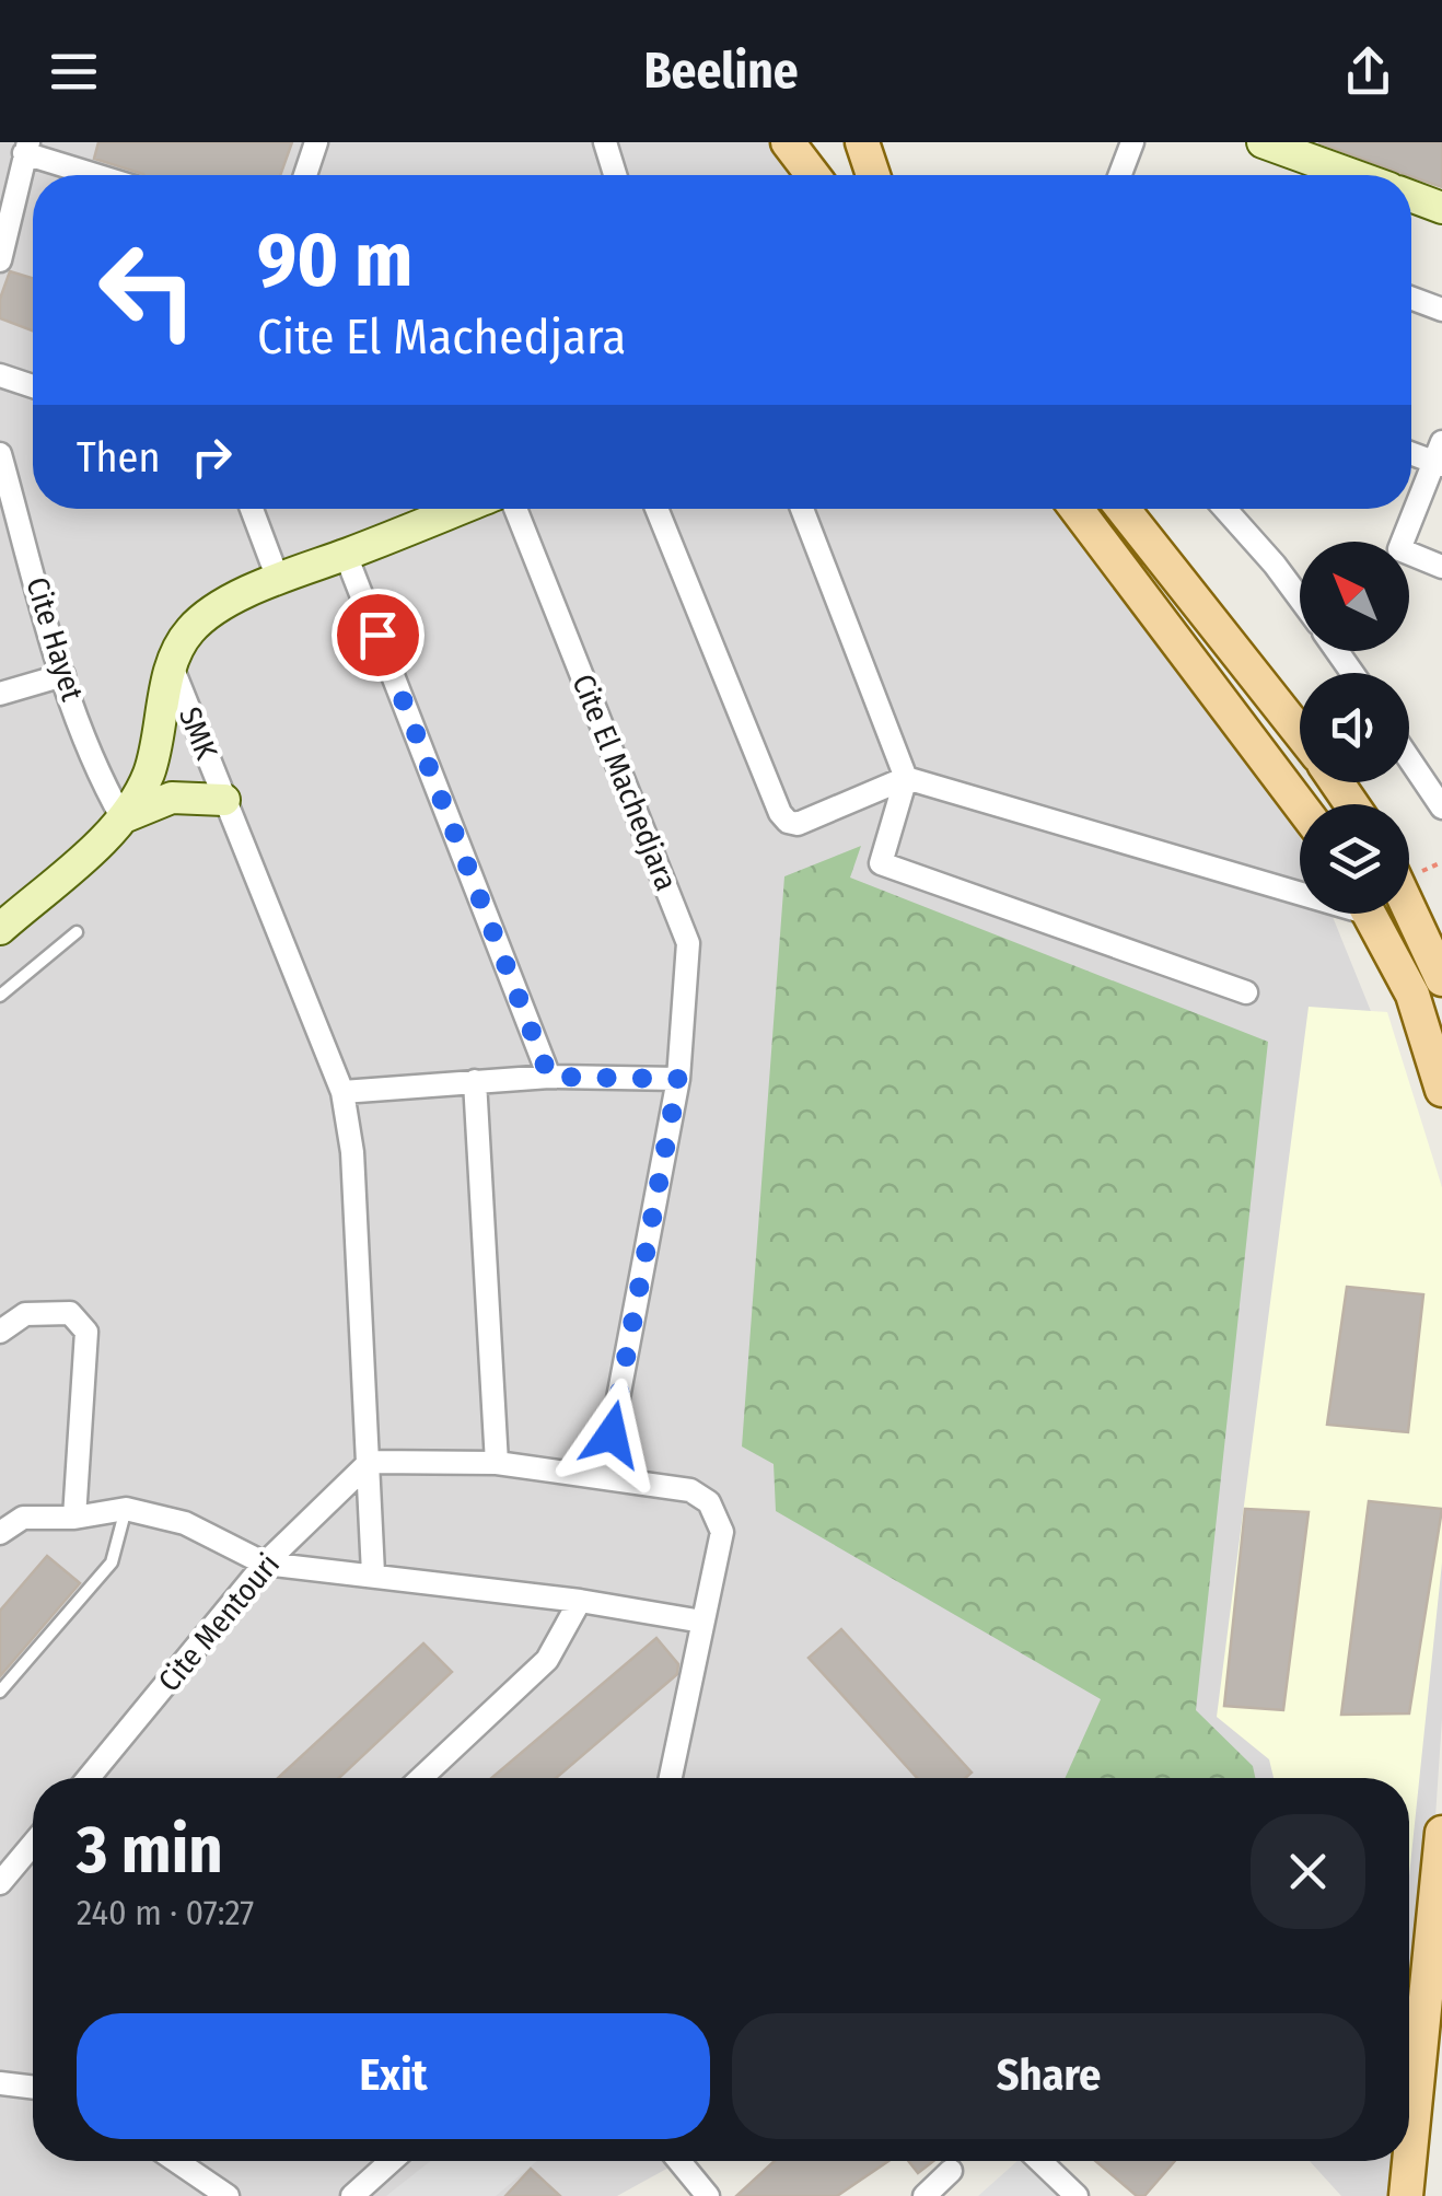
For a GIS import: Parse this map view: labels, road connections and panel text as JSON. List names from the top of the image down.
{
  "streets": {
    "street": [
      "Cite Hayet",
      "SMK",
      "Cite El Machedjara",
      "Cite Mentouri"
    ]
  },
  "north": "top left",
  "page": {
    "header": "Beeline",
    "turn": ["90 m", "Cite El Machedjara"],
    "then": "Then",
    "heading": ["3 min", "240 m · 07:27"],
    "buttons": ["Exit", "Share"]
  }
}
